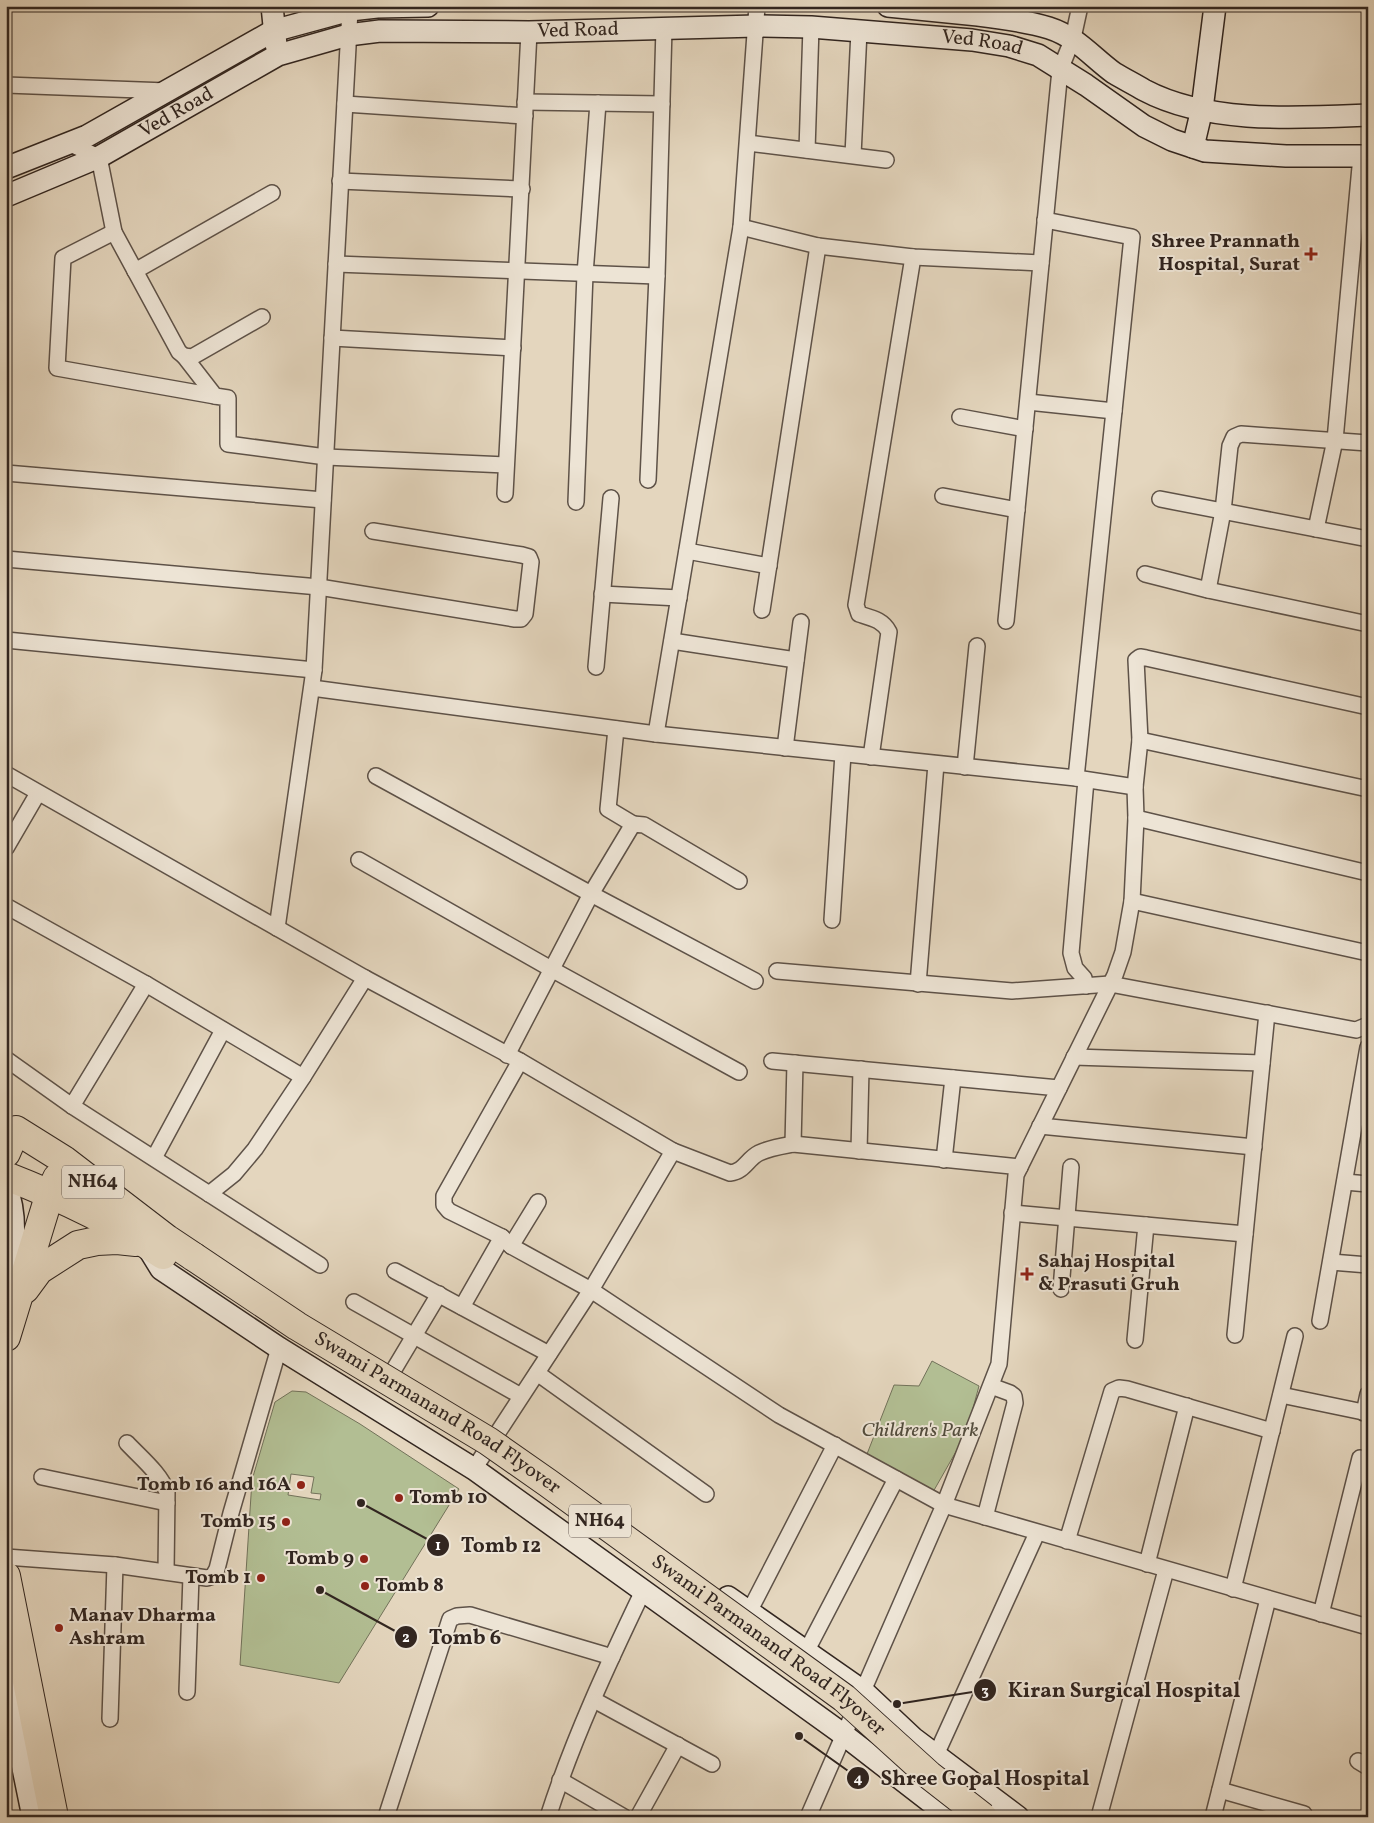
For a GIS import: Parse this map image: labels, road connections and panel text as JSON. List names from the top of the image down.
{
  "streets": {
    "highway": ["NH64", "Swami Parmanand Road Flyover"],
    "main road": ["Ved Road"]
  },
  "crossings": [
    ["NH64", "Swami Parmanand Road Flyover"]
  ],
  "parks": ["Children's Park"],
  "places": {
    "health": ["Shree Prannath Hospital, Surat", "Sahaj Hospital & Prasuti Gruh"],
    "other": [
      "Tomb 16 and 16A",
      "Tomb 10",
      "Tomb 12",
      "Tomb 15",
      "Tomb 9",
      "Tomb 1",
      "Tomb 8",
      "Tomb 6",
      "Manav Dharma Ashram",
      "Kiran Surgical Hospital",
      "Shree Gopal Hospital"
    ]
  }
}
